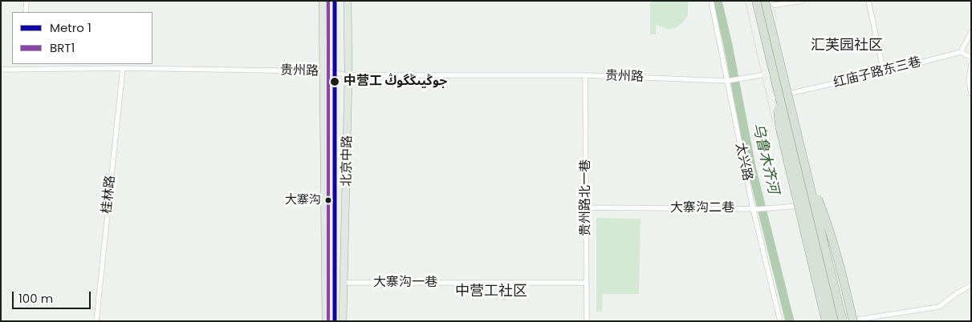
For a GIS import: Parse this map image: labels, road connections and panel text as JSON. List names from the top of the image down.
{
  "streets": {
    "main road": ["北京中路"],
    "street": [
      "贵州路",
      "红庙子路东三巷",
      "太兴路",
      "桂林路",
      "贵州路北一巷",
      "大寨沟二巷",
      "大寨沟一巷"
    ]
  },
  "crossings": [
    ["贵州路", "北京中路"],
    ["贵州路", "太兴路"],
    ["贵州路", "桂林路"],
    ["贵州路", "贵州路北一巷"],
    ["北京中路", "大寨沟一巷"],
    ["太兴路", "大寨沟二巷"],
    ["贵州路北一巷", "大寨沟二巷"],
    ["贵州路北一巷", "大寨沟一巷"]
  ],
  "districts": ["汇芙园社区", "中营工社区"],
  "water": ["乌鲁木齐河"],
  "places": ["中营工 جوڭيىڭگوڭ", "大寨沟"],
  "lines": ["metro line 1", "transit line BRT1"],
  "legend": ["Metro 1", "BRT1"],
  "scale_bar": "100 m"
}
